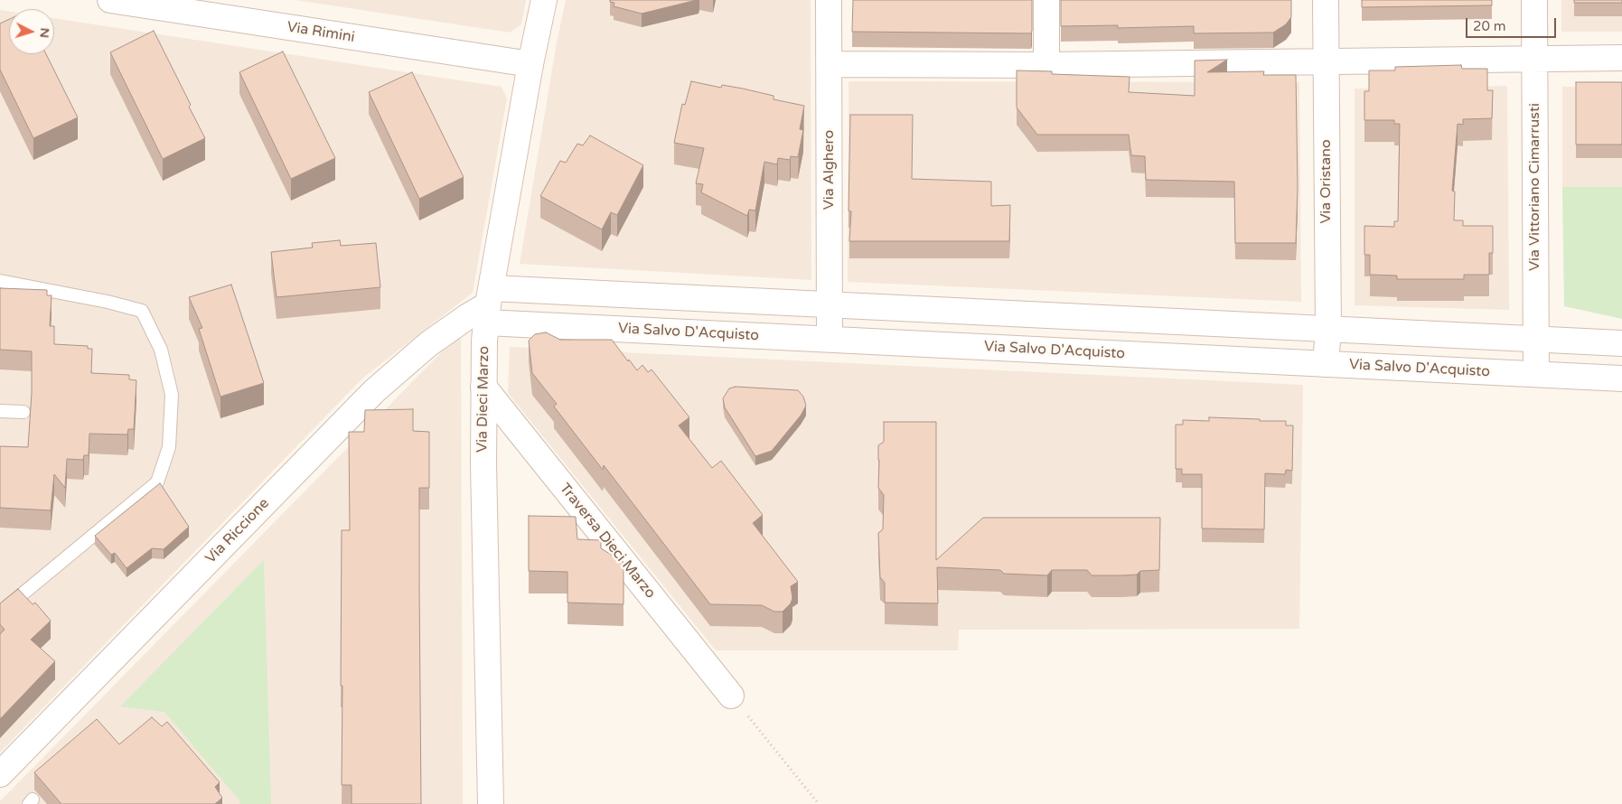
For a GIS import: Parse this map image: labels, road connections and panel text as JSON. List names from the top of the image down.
{
  "streets": {
    "street": [
      "Via Rimini",
      "Via Alghero",
      "Via Oristano",
      "Via Vittoriano Cimarrusti",
      "Via Salvo D'Acquisto",
      "Via Dieci Marzo",
      "Via Riccione",
      "Traversa Dieci Marzo"
    ]
  },
  "crossings": [
    ["Via Rimini", "Via Dieci Marzo"],
    ["Via Alghero", "Via Salvo D'Acquisto"],
    ["Via Oristano", "Via Salvo D'Acquisto"],
    ["Via Vittoriano Cimarrusti", "Via Salvo D'Acquisto"],
    ["Via Salvo D'Acquisto", "Via Dieci Marzo"],
    ["Via Salvo D'Acquisto", "Via Riccione"],
    ["Via Dieci Marzo", "Via Riccione"],
    ["Via Dieci Marzo", "Traversa Dieci Marzo"]
  ],
  "scale_bar": "20 m",
  "north": "right"
}
